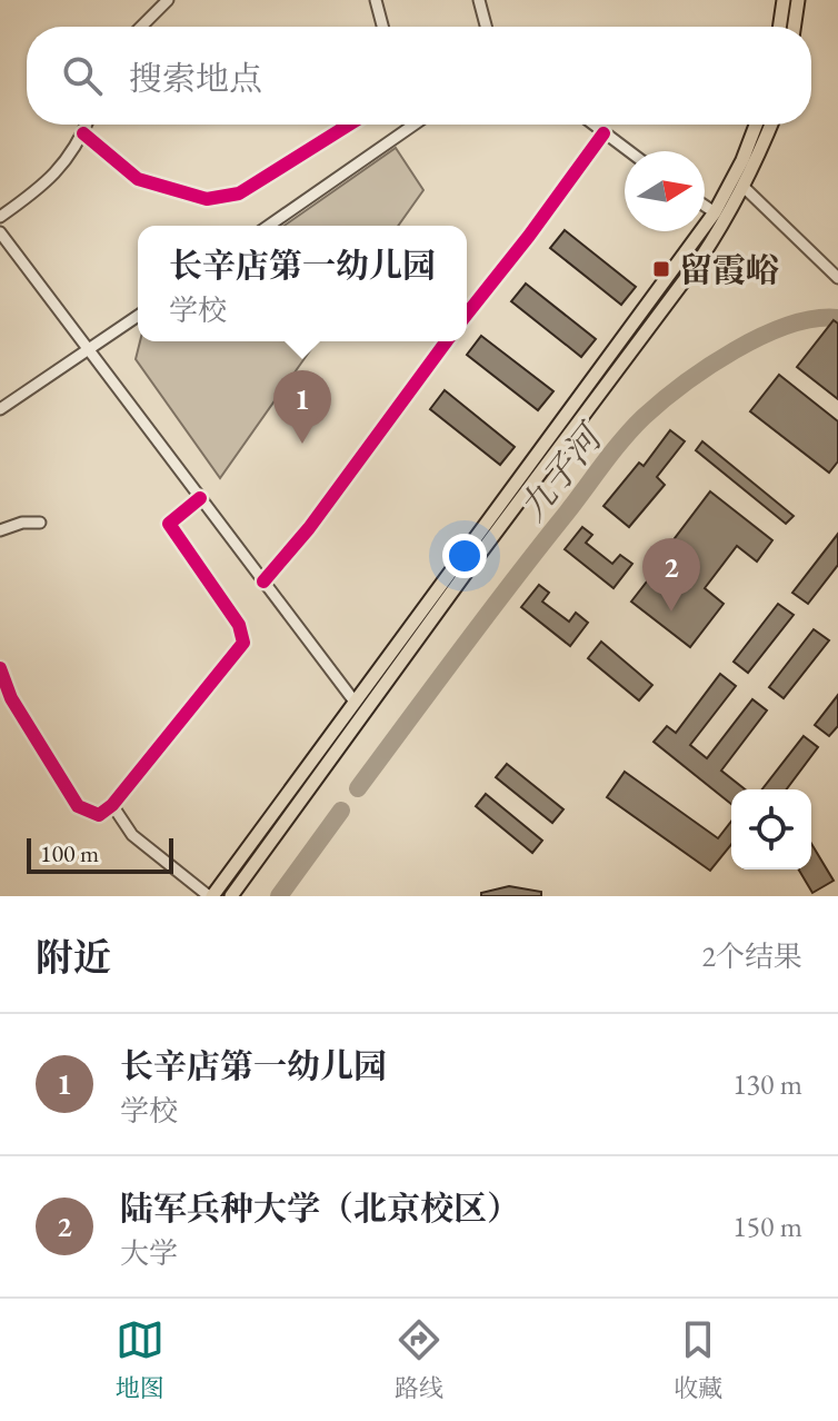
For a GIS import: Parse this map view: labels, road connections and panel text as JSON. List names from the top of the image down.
{
  "water": ["九子河"],
  "places": {
    "transit": ["留霞峪"]
  },
  "scale_bar": "100 m",
  "north": "right",
  "page": {
    "search": "搜索地点",
    "popup": ["长辛店第一幼儿园", "学校"],
    "pins": ["1", "2"],
    "scale": "100 m",
    "heading": ["附近", "2个结果"],
    "list": [
      {
        "mark": "1",
        "name": "长辛店第一幼儿园",
        "note": "学校",
        "value": "130 m"
      },
      {
        "mark": "2",
        "name": "陆军兵种大学（北京校区）",
        "note": "大学",
        "value": "150 m"
      }
    ],
    "nav": ["地图", "路线", "收藏"]
  }
}
